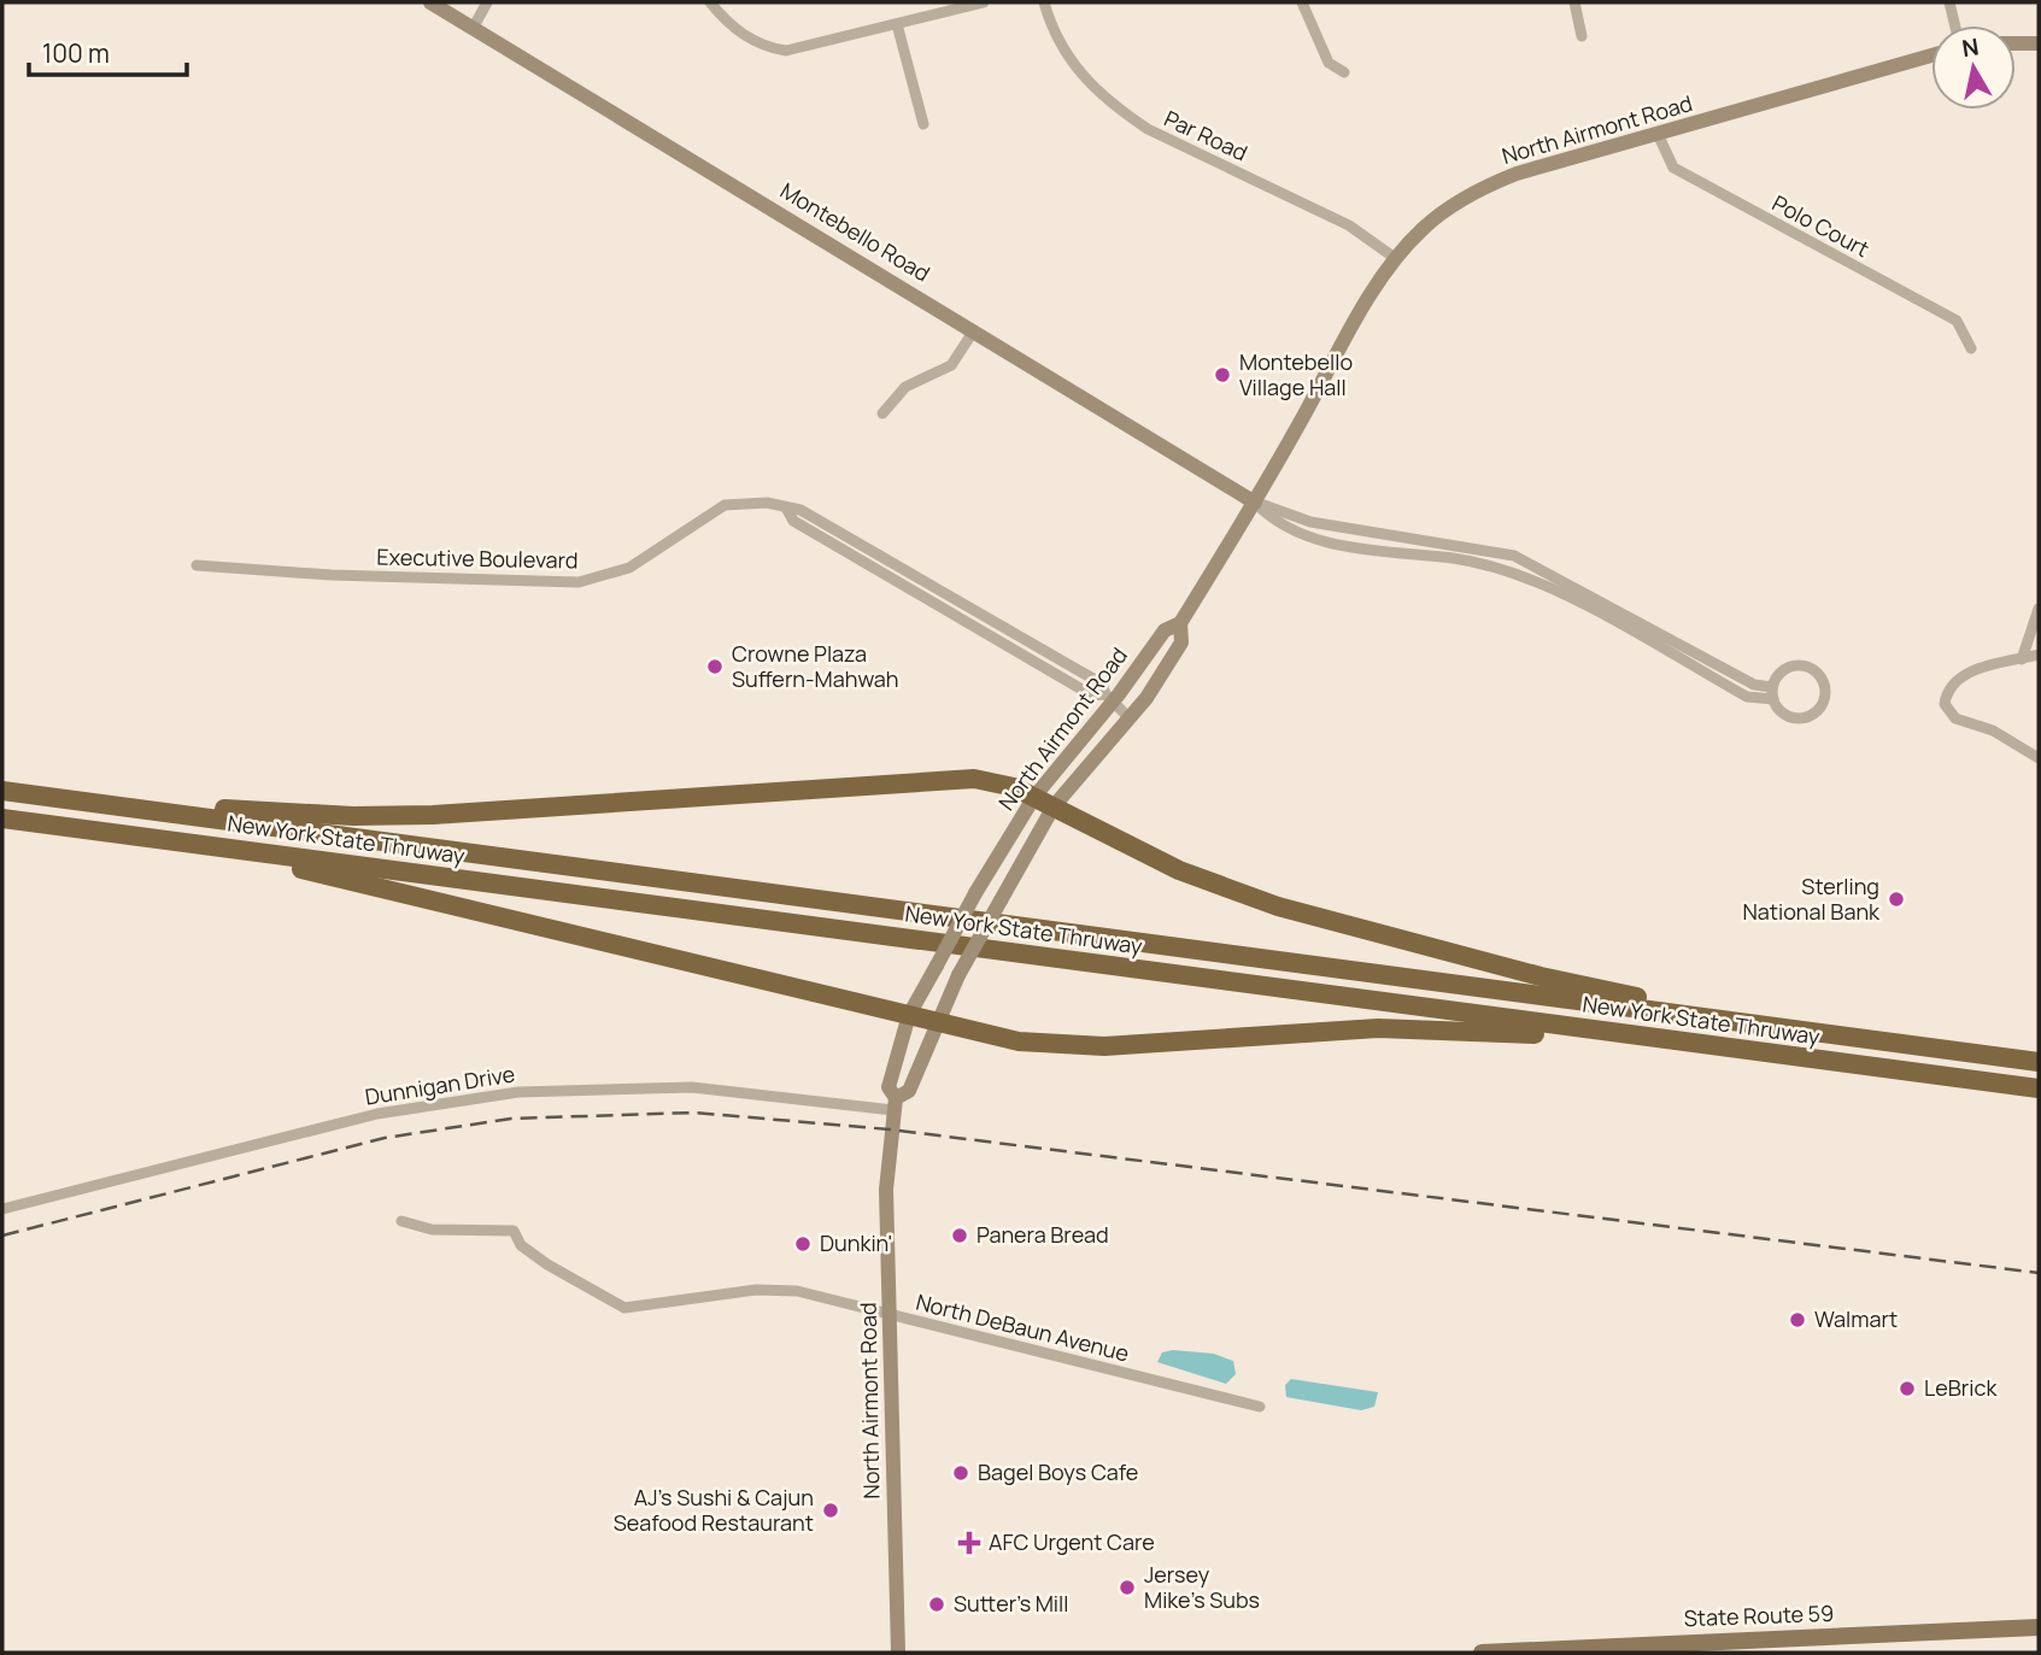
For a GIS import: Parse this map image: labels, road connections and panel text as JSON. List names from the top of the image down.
{
  "streets": {
    "highway": ["New York State Thruway"],
    "main road": ["State Route 59"],
    "street": [
      "North Airmont Road",
      "Par Road",
      "Polo Court",
      "Montebello Road",
      "Executive Boulevard",
      "Dunnigan Drive",
      "North DeBaun Avenue"
    ]
  },
  "crossings": [
    ["North Airmont Road", "Par Road"],
    ["North Airmont Road", "Polo Court"],
    ["North Airmont Road", "Montebello Road"],
    ["North Airmont Road", "Executive Boulevard"],
    ["North Airmont Road", "Dunnigan Drive"],
    ["North Airmont Road", "North DeBaun Avenue"]
  ],
  "places": {
    "other": [
      "Montebello Village Hall",
      "Crowne Plaza Suffern-Mahwah",
      "Sterling National Bank",
      "Panera Bread",
      "Dunkin'",
      "Walmart",
      "LeBrick",
      "Bagel Boys Cafe",
      "AJ's Sushi & Cajun Seafood Restaurant",
      "Jersey Mike's Subs",
      "Sutter's Mill"
    ],
    "health": ["AFC Urgent Care"]
  },
  "scale_bar": "100 m",
  "north": "top"
}
